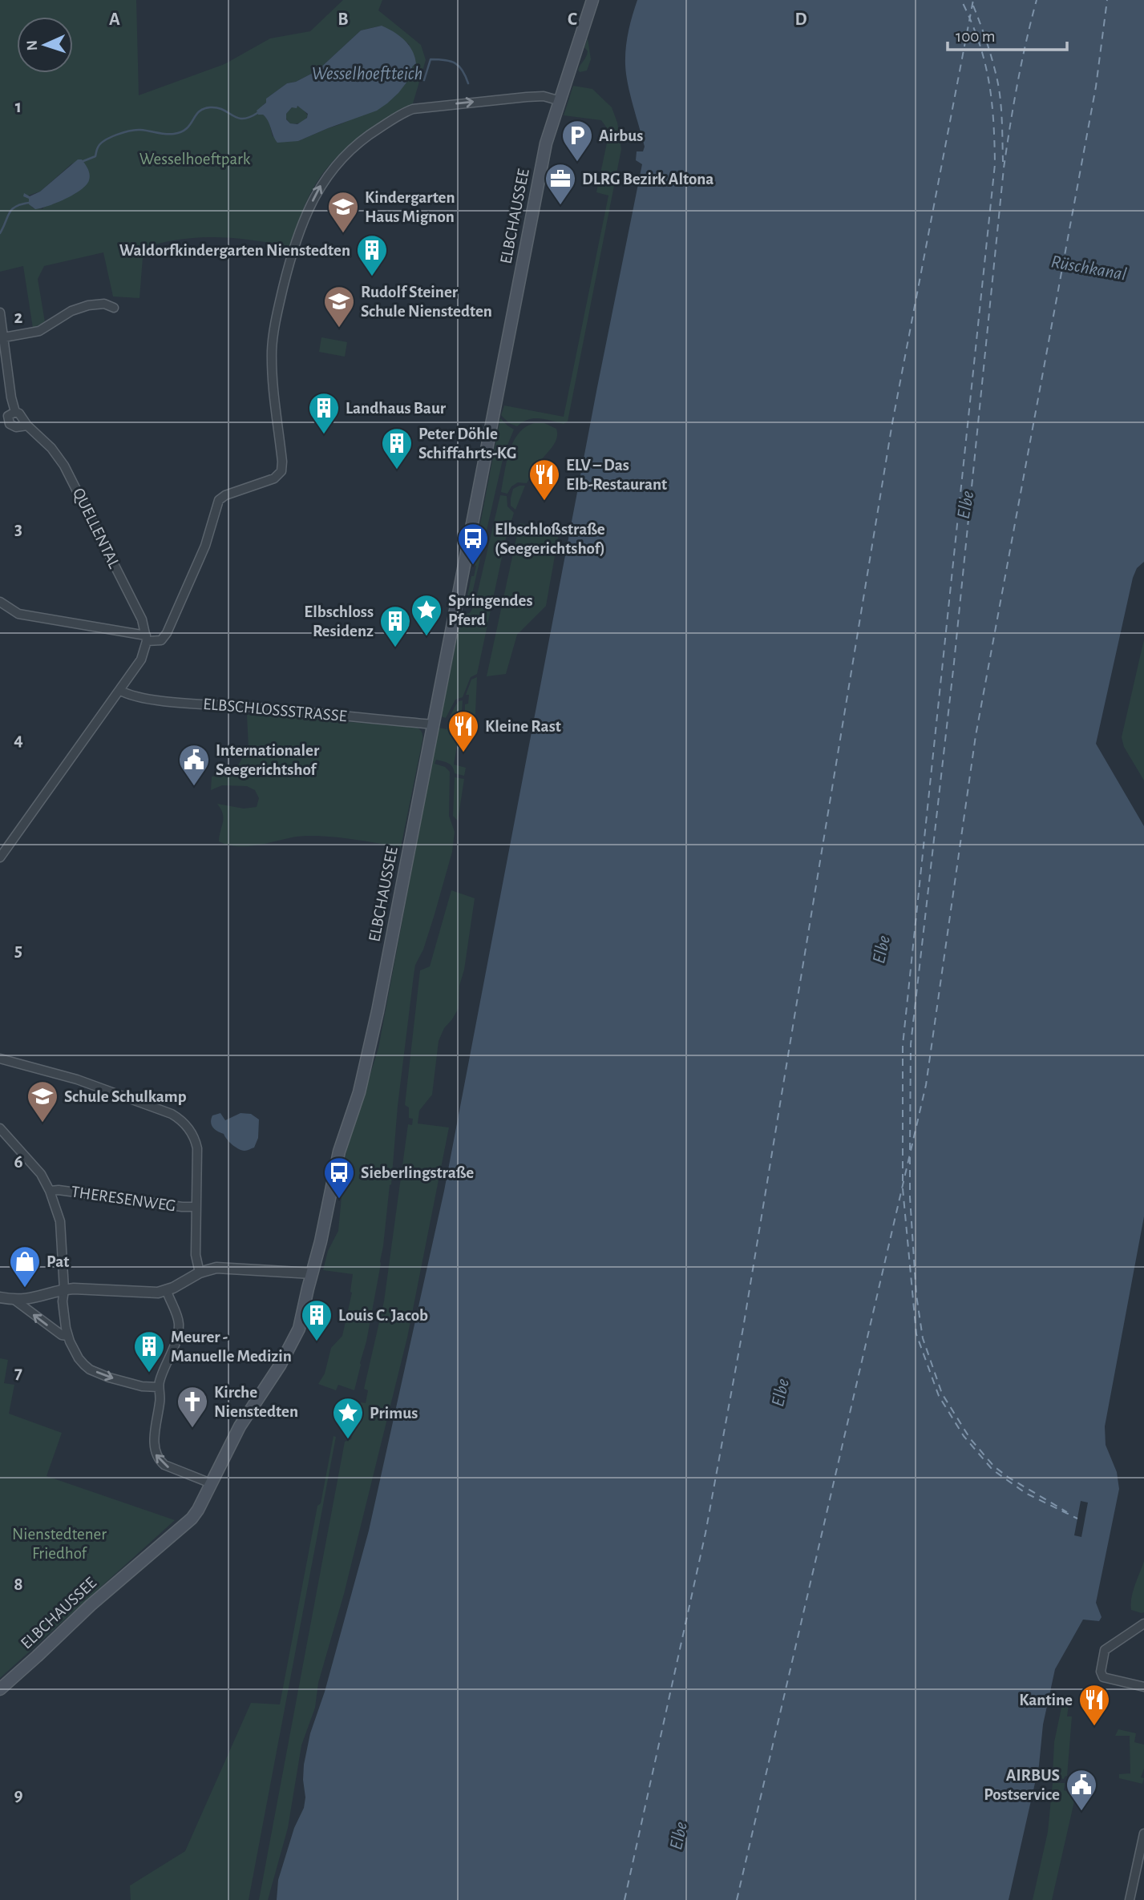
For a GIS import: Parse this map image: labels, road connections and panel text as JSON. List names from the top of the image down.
{
  "streets": {
    "main road": ["ELBCHAUSSEE"],
    "street": ["QUELLENTAL", "ELBSCHLOSSSTRASSE", "THERESENWEG"]
  },
  "crossings": [
    ["ELBCHAUSSEE", "ELBSCHLOSSSTRASSE"]
  ],
  "water": ["Wesselhoeftteich", "Rüschkanal", "Elbe"],
  "parks": ["Wesselhoeftpark", "Nienstedtener Friedhof"],
  "places": {
    "parking": ["Airbus"],
    "office": ["DLRG Bezirk Altona"],
    "school or university": ["Kindergarten Haus Mignon", "Rudolf Steiner Schule Nienstedten", "Schule Schulkamp"],
    "building": [
      "Waldorfkindergarten Nienstedten",
      "Landhaus Baur",
      "Peter Döhle Schiffahrts-KG",
      "Elbschloss Residenz",
      "Louis C. Jacob",
      "Meurer - Manuelle Medizin"
    ],
    "restaurant": ["ELV – Das Elb-Restaurant", "Kleine Rast", "Kantine"],
    "bus stop": ["Elbschloßstraße (Seegerichtshof)", "Sieberlingstraße"],
    "place": ["Springendes Pferd", "Primus"],
    "public building": ["Internationaler Seegerichtshof", "AIRBUS Postservice"],
    "shop": ["Pat"],
    "church": ["Kirche Nienstedten"]
  },
  "scale_bar": "100 m",
  "north": "left",
  "grid": {
    "columns": [
      "A",
      "B",
      "C",
      "D"
    ],
    "rows": [
      "1",
      "2",
      "3",
      "4",
      "5",
      "6",
      "7",
      "8",
      "9"
    ]
  }
}
